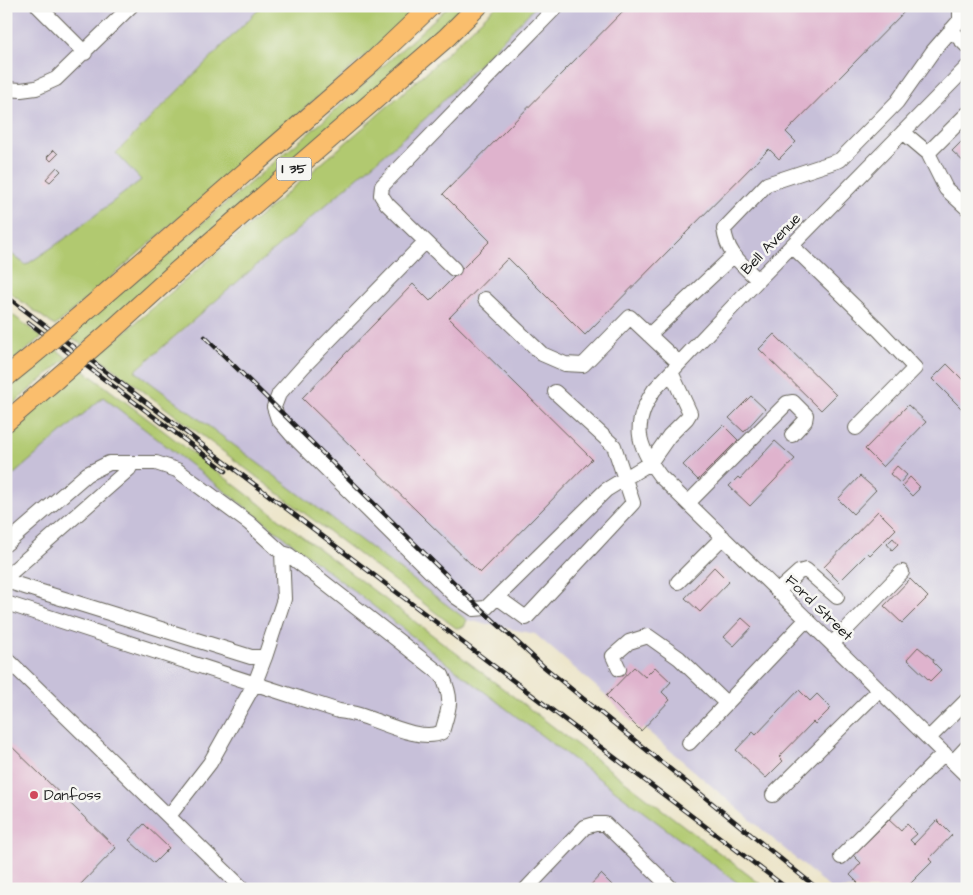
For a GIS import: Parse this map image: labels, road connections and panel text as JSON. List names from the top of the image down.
{
  "streets": {
    "highway": ["I 35"],
    "street": ["Bell Avenue", "Ford Street"]
  },
  "crossings": [
    ["Bell Avenue", "Ford Street"]
  ],
  "places": ["Danfoss"]
}
